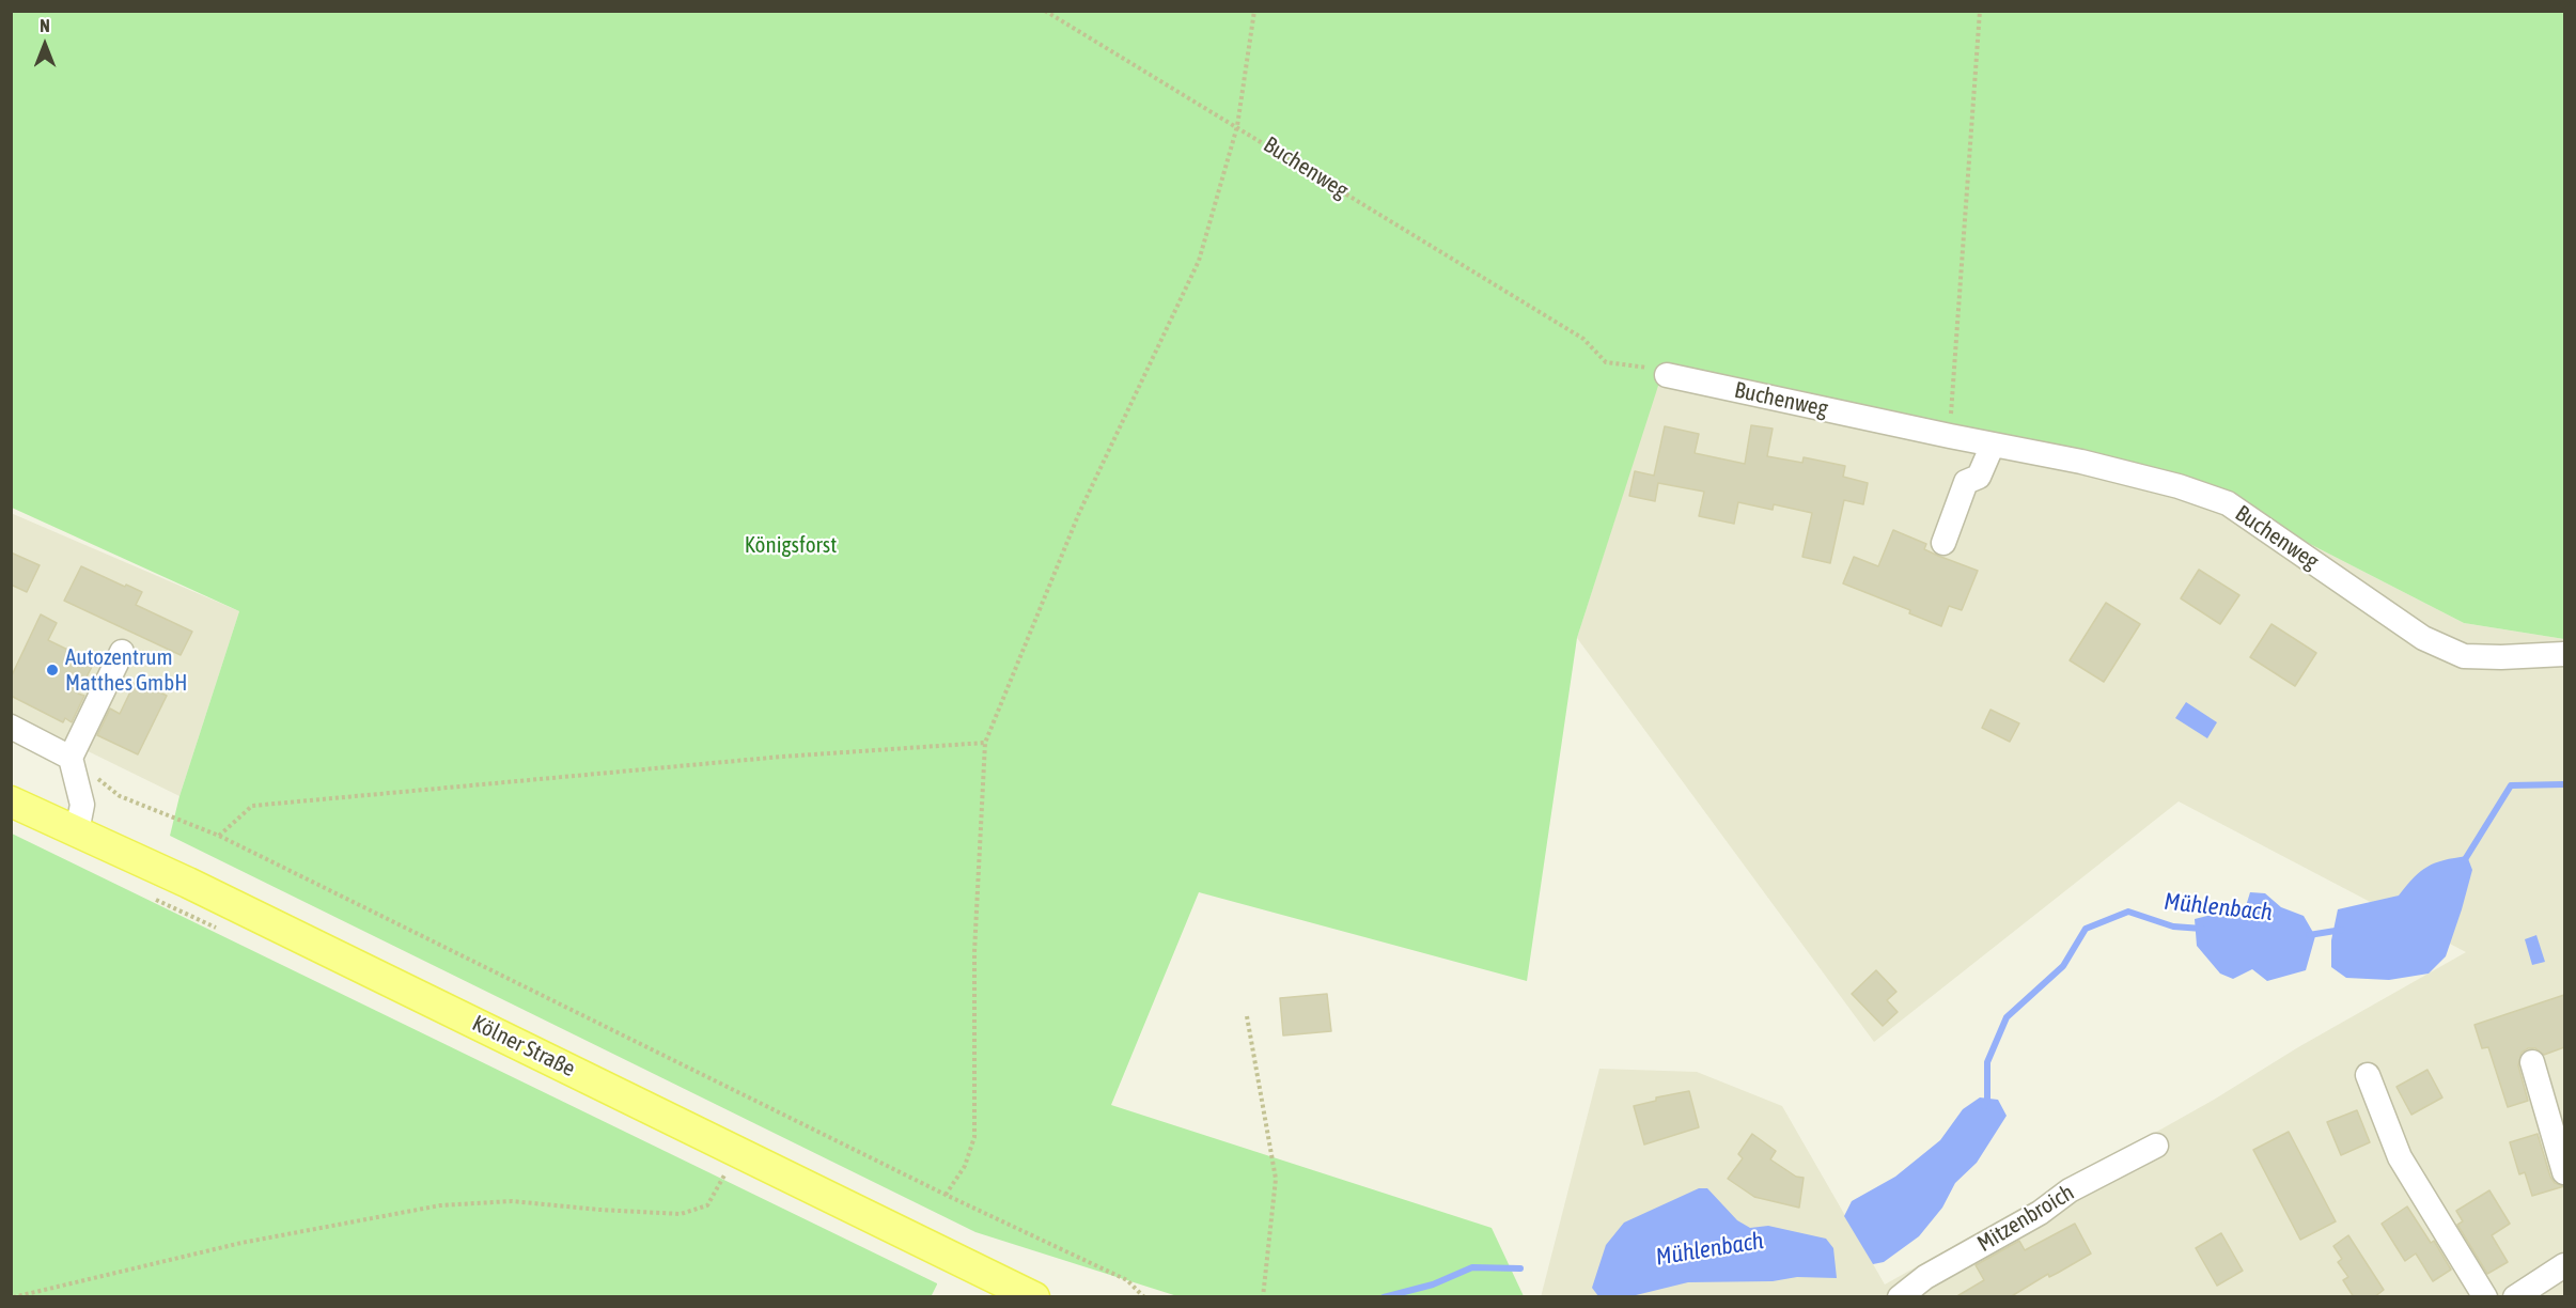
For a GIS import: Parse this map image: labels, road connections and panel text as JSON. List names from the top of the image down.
{
  "streets": {
    "main road": ["Kölner Straße"],
    "street": ["Buchenweg", "Mitzenbroich"]
  },
  "water": ["Mühlenbach"],
  "parks": ["Königsforst"],
  "places": ["Autozentrum Matthes GmbH"],
  "north": "top"
}
